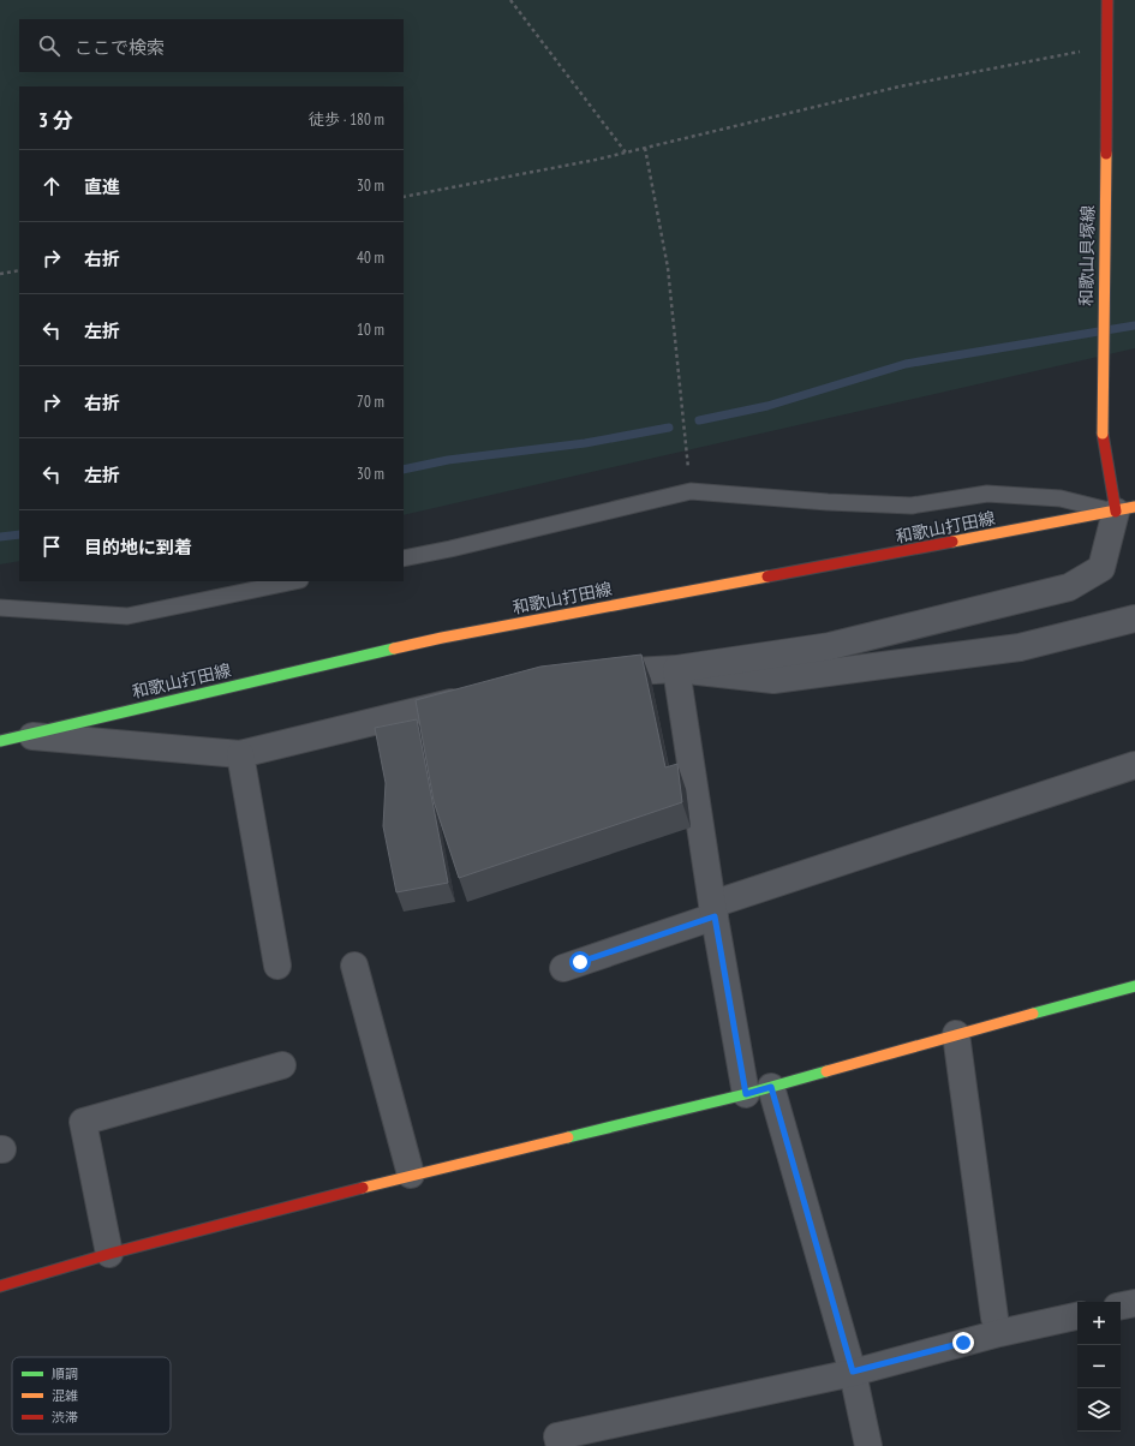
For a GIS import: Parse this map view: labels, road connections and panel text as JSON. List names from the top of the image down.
{
  "streets": {
    "main road": ["和歌山貝塚線", "和歌山打田線"]
  },
  "crossings": [
    ["和歌山貝塚線", "和歌山打田線"]
  ],
  "legend": ["順調", "混雑", "渋滞"],
  "page": {
    "search": "ここで検索",
    "heading": ["3 分", "徒歩 · 180 m"],
    "list": [
      ["直進", "30 m"],
      ["右折", "40 m"],
      ["左折", "10 m"],
      ["右折", "70 m"],
      ["左折", "30 m"],
      "目的地に到着"
    ],
    "map_buttons": ["+", "−"]
  }
}
